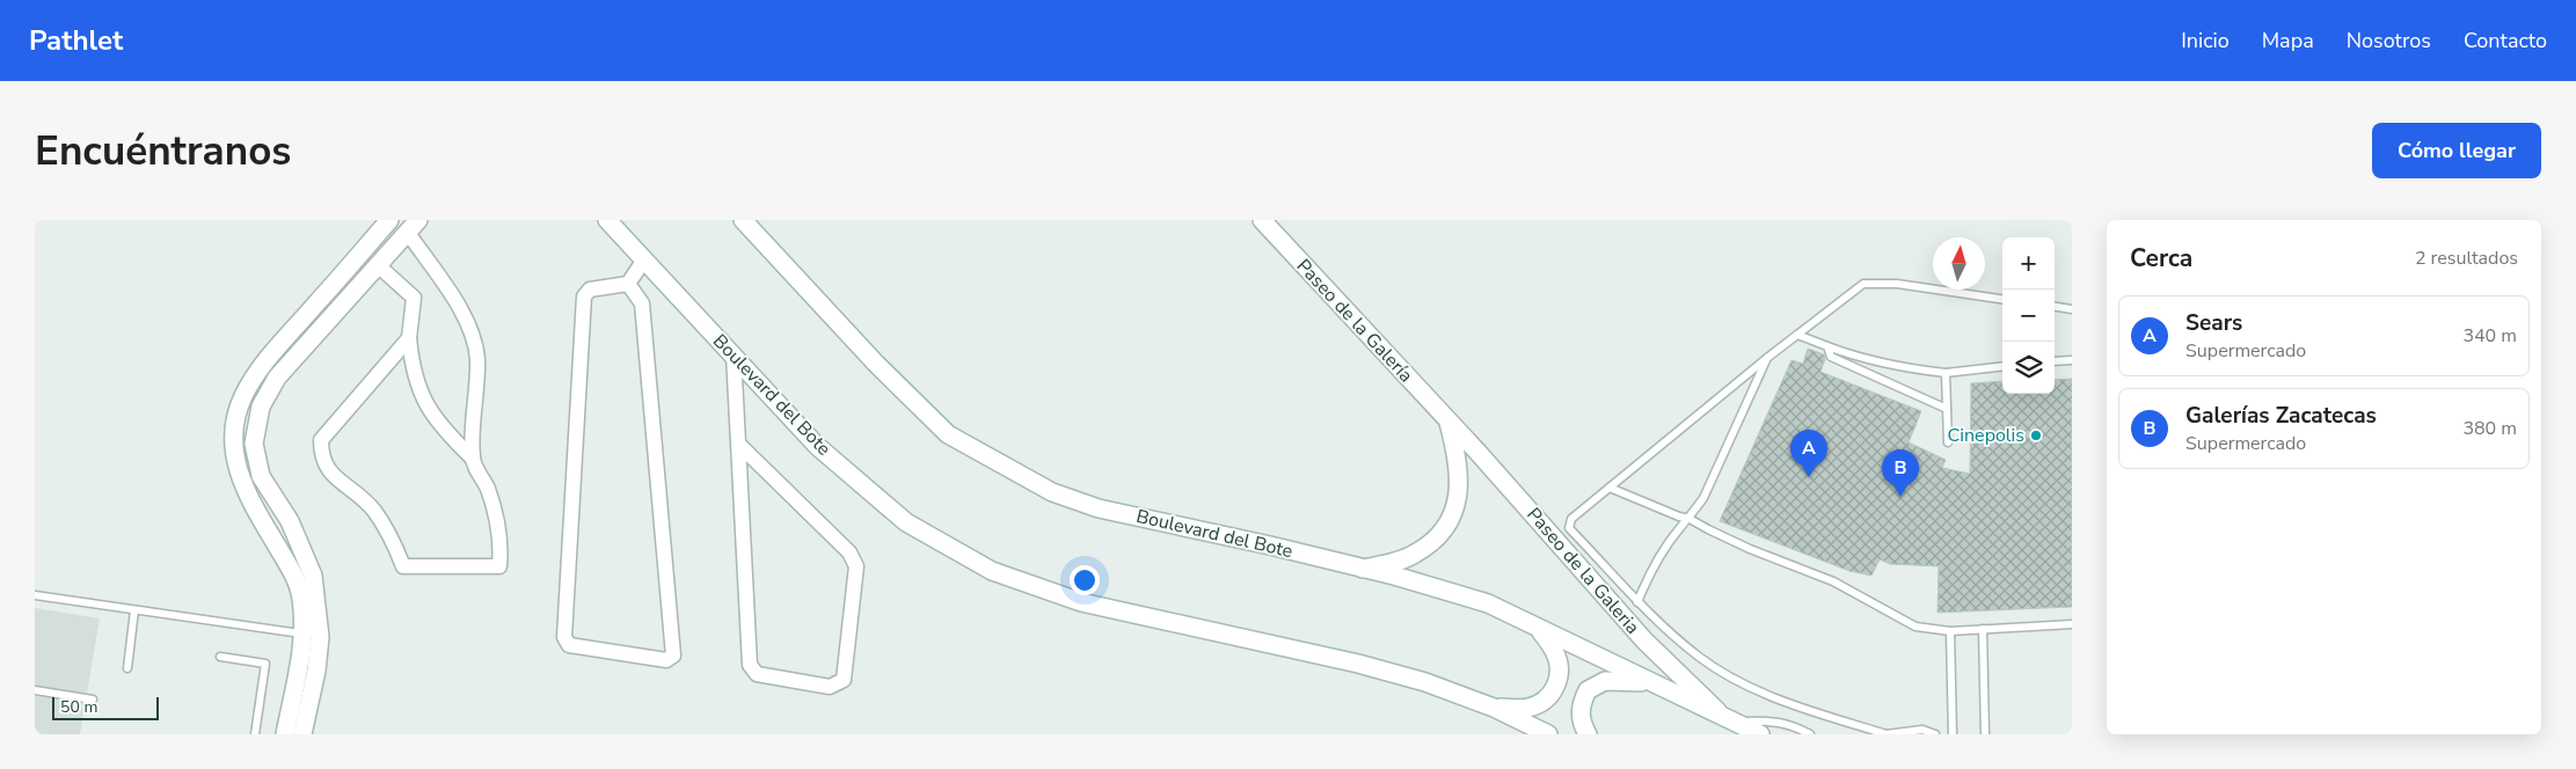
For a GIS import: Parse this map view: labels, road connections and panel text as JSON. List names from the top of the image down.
{
  "streets": {
    "main road": ["Paseo de la Galería", "Boulevard del Bote", "Paseo de la Galeria"]
  },
  "crossings": [
    ["Paseo de la Galería", "Paseo de la Galeria"],
    ["Boulevard del Bote", "Paseo de la Galeria"]
  ],
  "places": ["Cinepolis"],
  "scale_bar": "50 m",
  "north": "top",
  "page": {
    "header": "Pathlet",
    "nav": [
      "Inicio",
      "Mapa",
      "Nosotros",
      "Contacto"
    ],
    "buttons": "Cómo llegar",
    "title": "Encuéntranos",
    "heading": ["Cerca", "2 resultados"],
    "map_buttons": ["+", "−"],
    "list": [
      {
        "mark": "A",
        "name": "Sears",
        "note": "Supermercado",
        "value": "340 m"
      },
      {
        "mark": "B",
        "name": "Galerías Zacatecas",
        "note": "Supermercado",
        "value": "380 m"
      }
    ],
    "pins": ["A", "B"],
    "scale": "50 m"
  }
}
